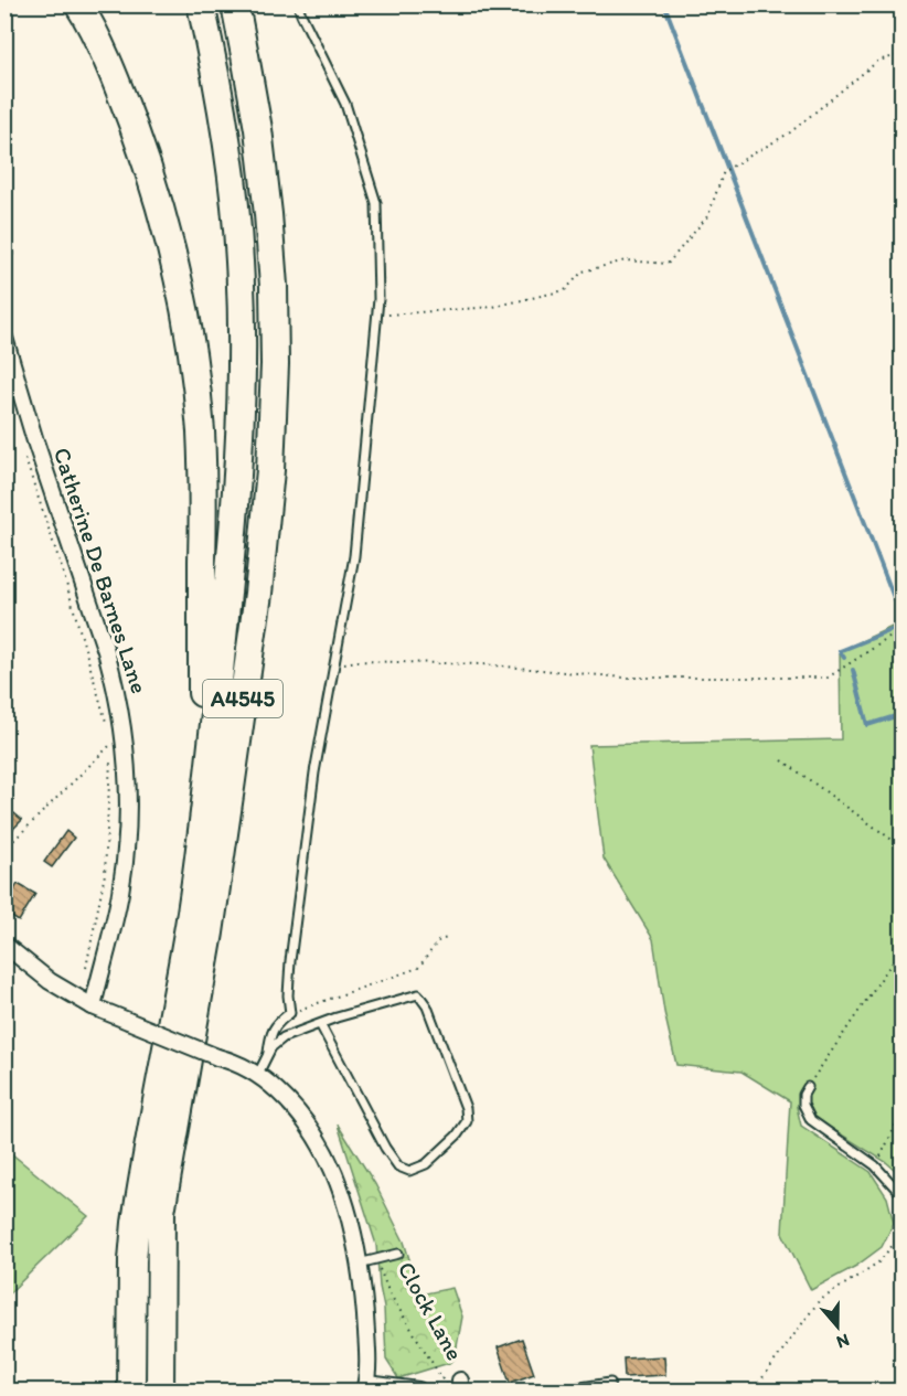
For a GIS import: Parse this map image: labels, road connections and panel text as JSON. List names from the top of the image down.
{
  "streets": {
    "highway": ["A4545"],
    "street": ["Catherine De Barnes Lane"],
    "path": ["Clock Lane"]
  },
  "north": "bottom"
}
